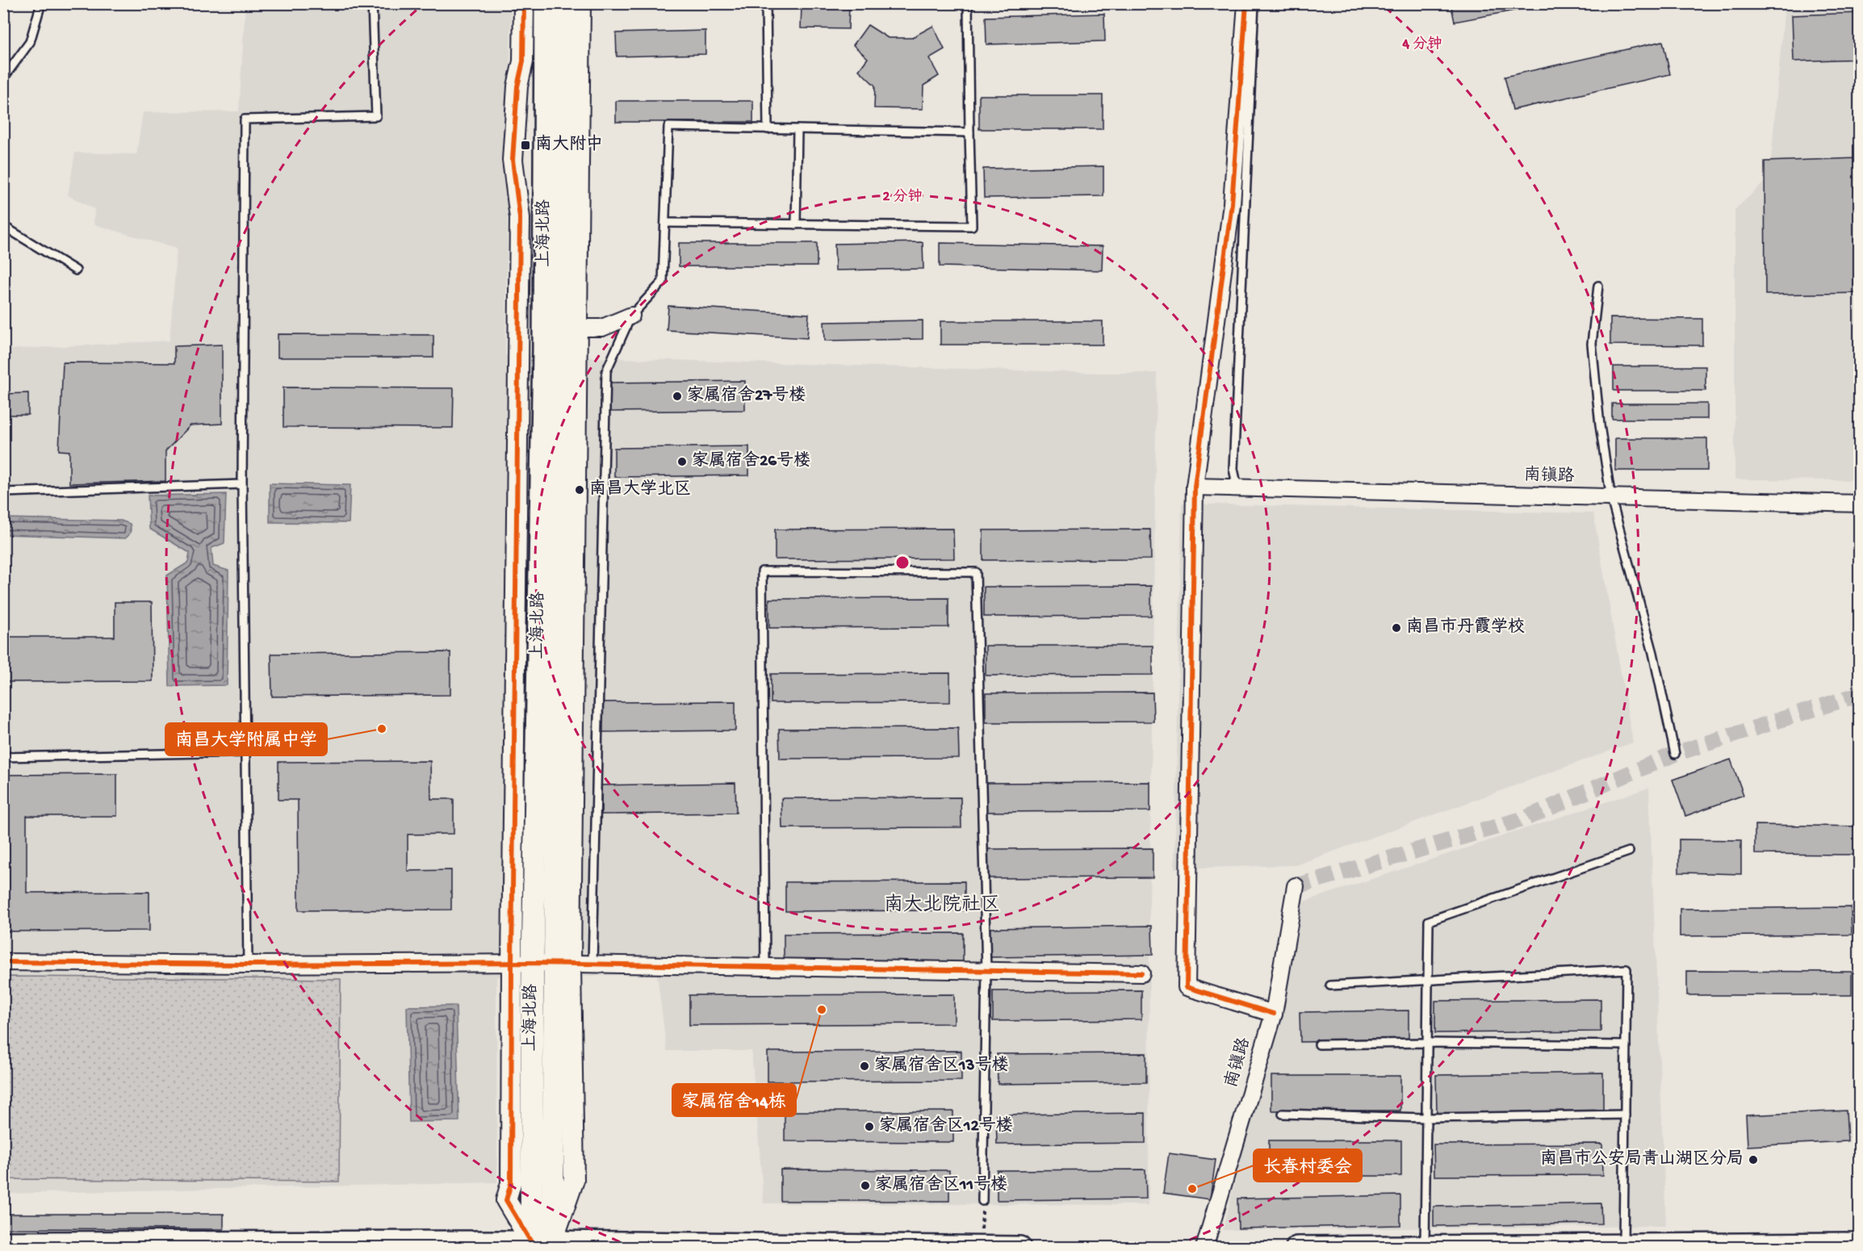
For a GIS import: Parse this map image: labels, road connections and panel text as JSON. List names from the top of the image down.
{
  "streets": {
    "main road": ["上海北路"],
    "street": ["南镇路"]
  },
  "districts": ["南大北院社区"],
  "places": {
    "transit": ["南大附中"],
    "other": [
      "家属宿舍27号楼",
      "家属宿舍26号楼",
      "南昌大学北区",
      "南昌市丹霞学校",
      "南昌大学附属中学",
      "家属宿舍14栋",
      "家属宿舍区13号楼",
      "家属宿舍区12号楼",
      "南昌市公安局青山湖区分局",
      "家属宿舍区11号楼",
      "长春村委会"
    ]
  },
  "rings": ["4 分钟", "2 分钟"]
}
